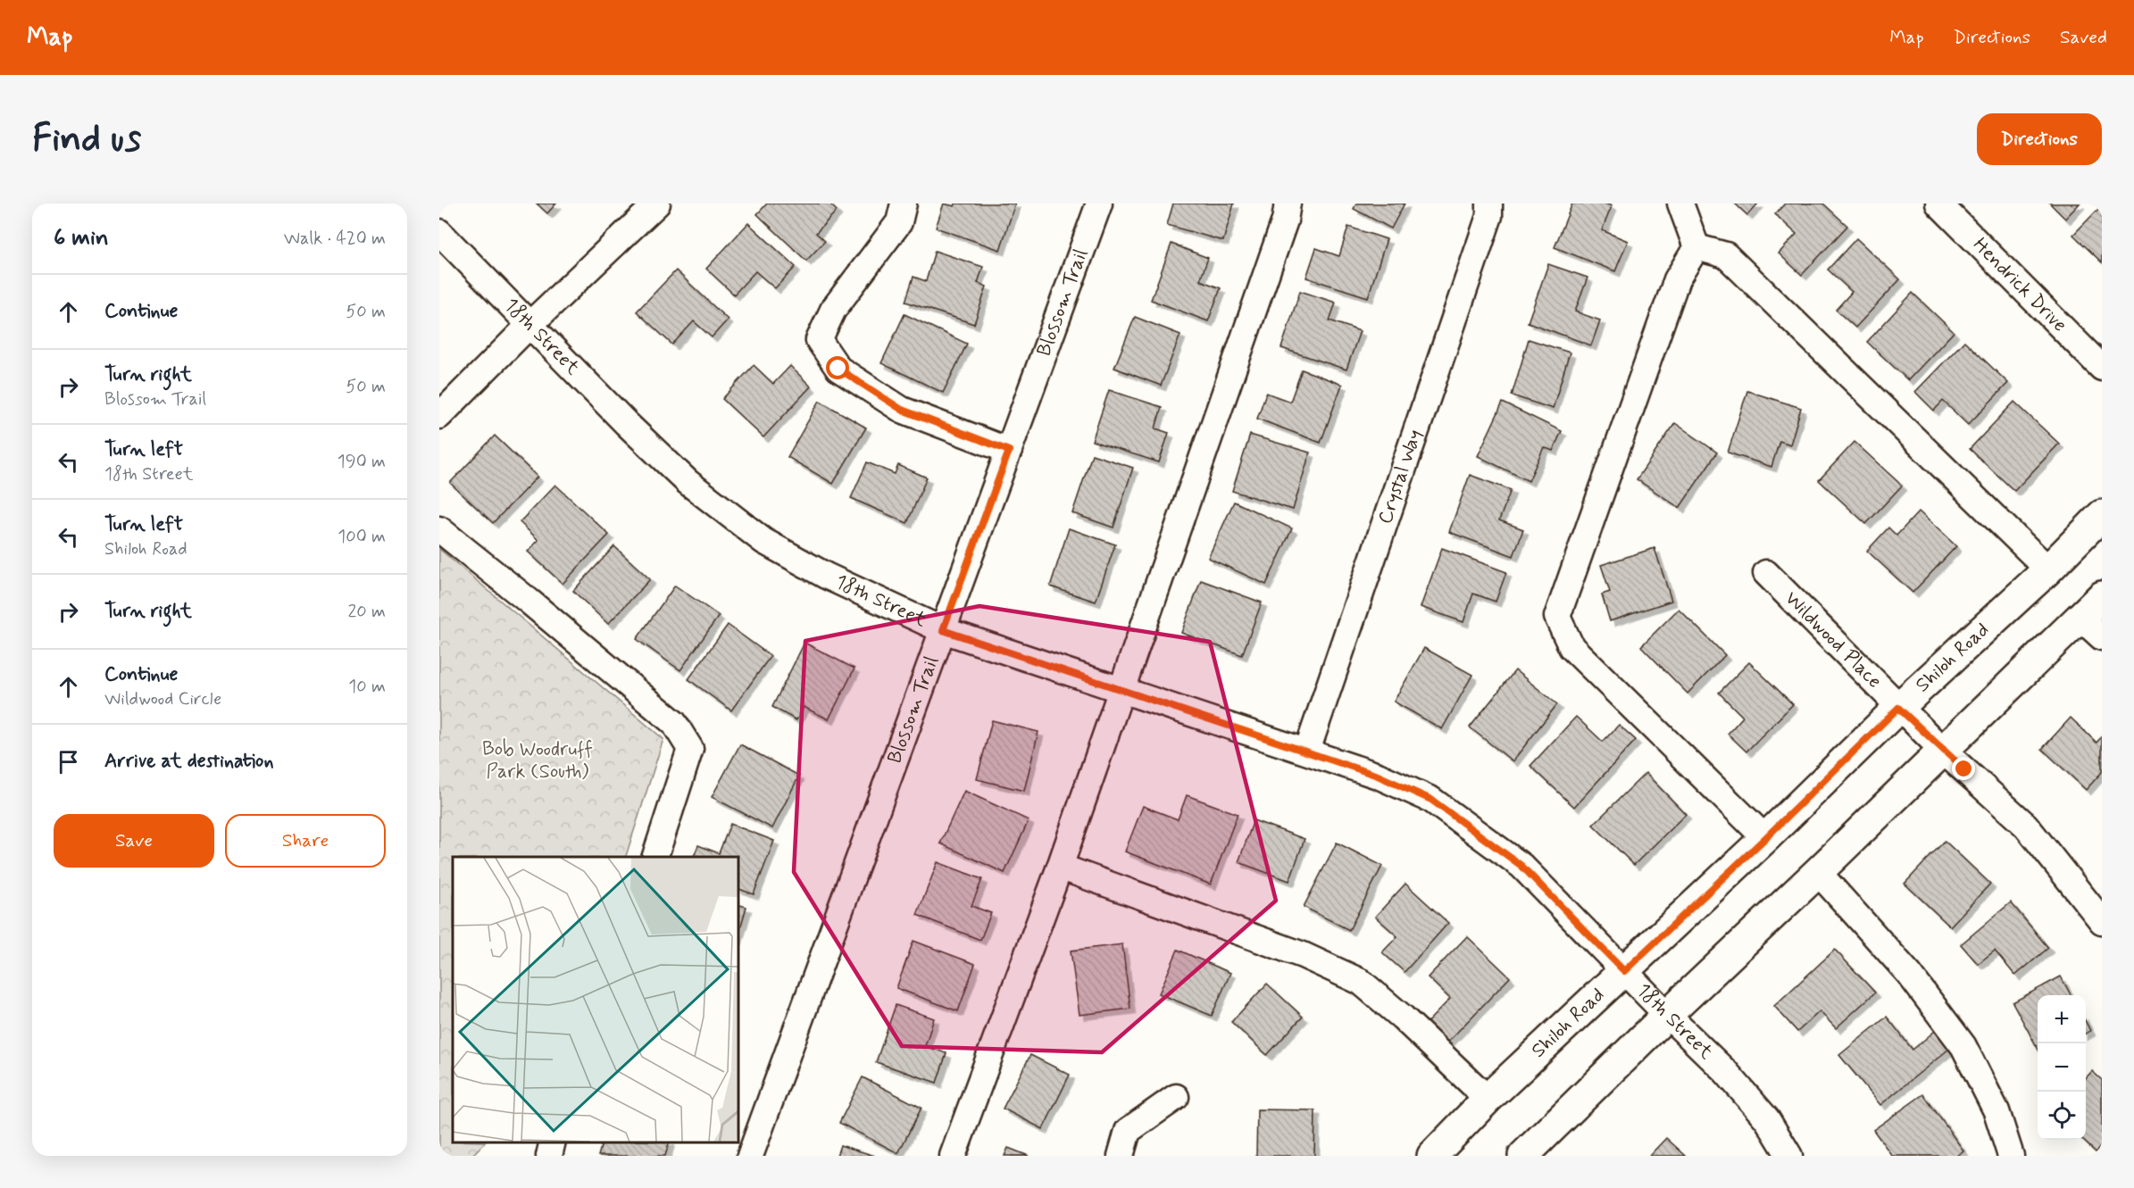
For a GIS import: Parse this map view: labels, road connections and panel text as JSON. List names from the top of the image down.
{
  "streets": {
    "main road": ["Shiloh Road"],
    "street": [
      "Hendrick Drive",
      "Blossom Trail",
      "18th Street",
      "Crystal Way",
      "Wildwood Place"
    ]
  },
  "crossings": [
    ["Blossom Trail", "18th Street"],
    ["18th Street", "Crystal Way"],
    ["18th Street", "Shiloh Road"],
    ["Wildwood Place", "Shiloh Road"]
  ],
  "parks": ["Bob Woodruff Park (South)"],
  "page": {
    "header": "Map",
    "nav": ["Map", "Directions", "Saved"],
    "buttons": [
      "Directions",
      ["Save", "Share"]
    ],
    "title": "Find us",
    "heading": ["6 min", "Walk · 420 m"],
    "list": [
      ["Continue", "50 m"],
      ["Turn right", "Blossom Trail", "50 m"],
      ["Turn left", "18th Street", "190 m"],
      ["Turn left", "Shiloh Road", "100 m"],
      ["Turn right", "20 m"],
      ["Continue", "Wildwood Circle", "10 m"],
      "Arrive at destination"
    ],
    "map_buttons": ["+", "−"]
  }
}
